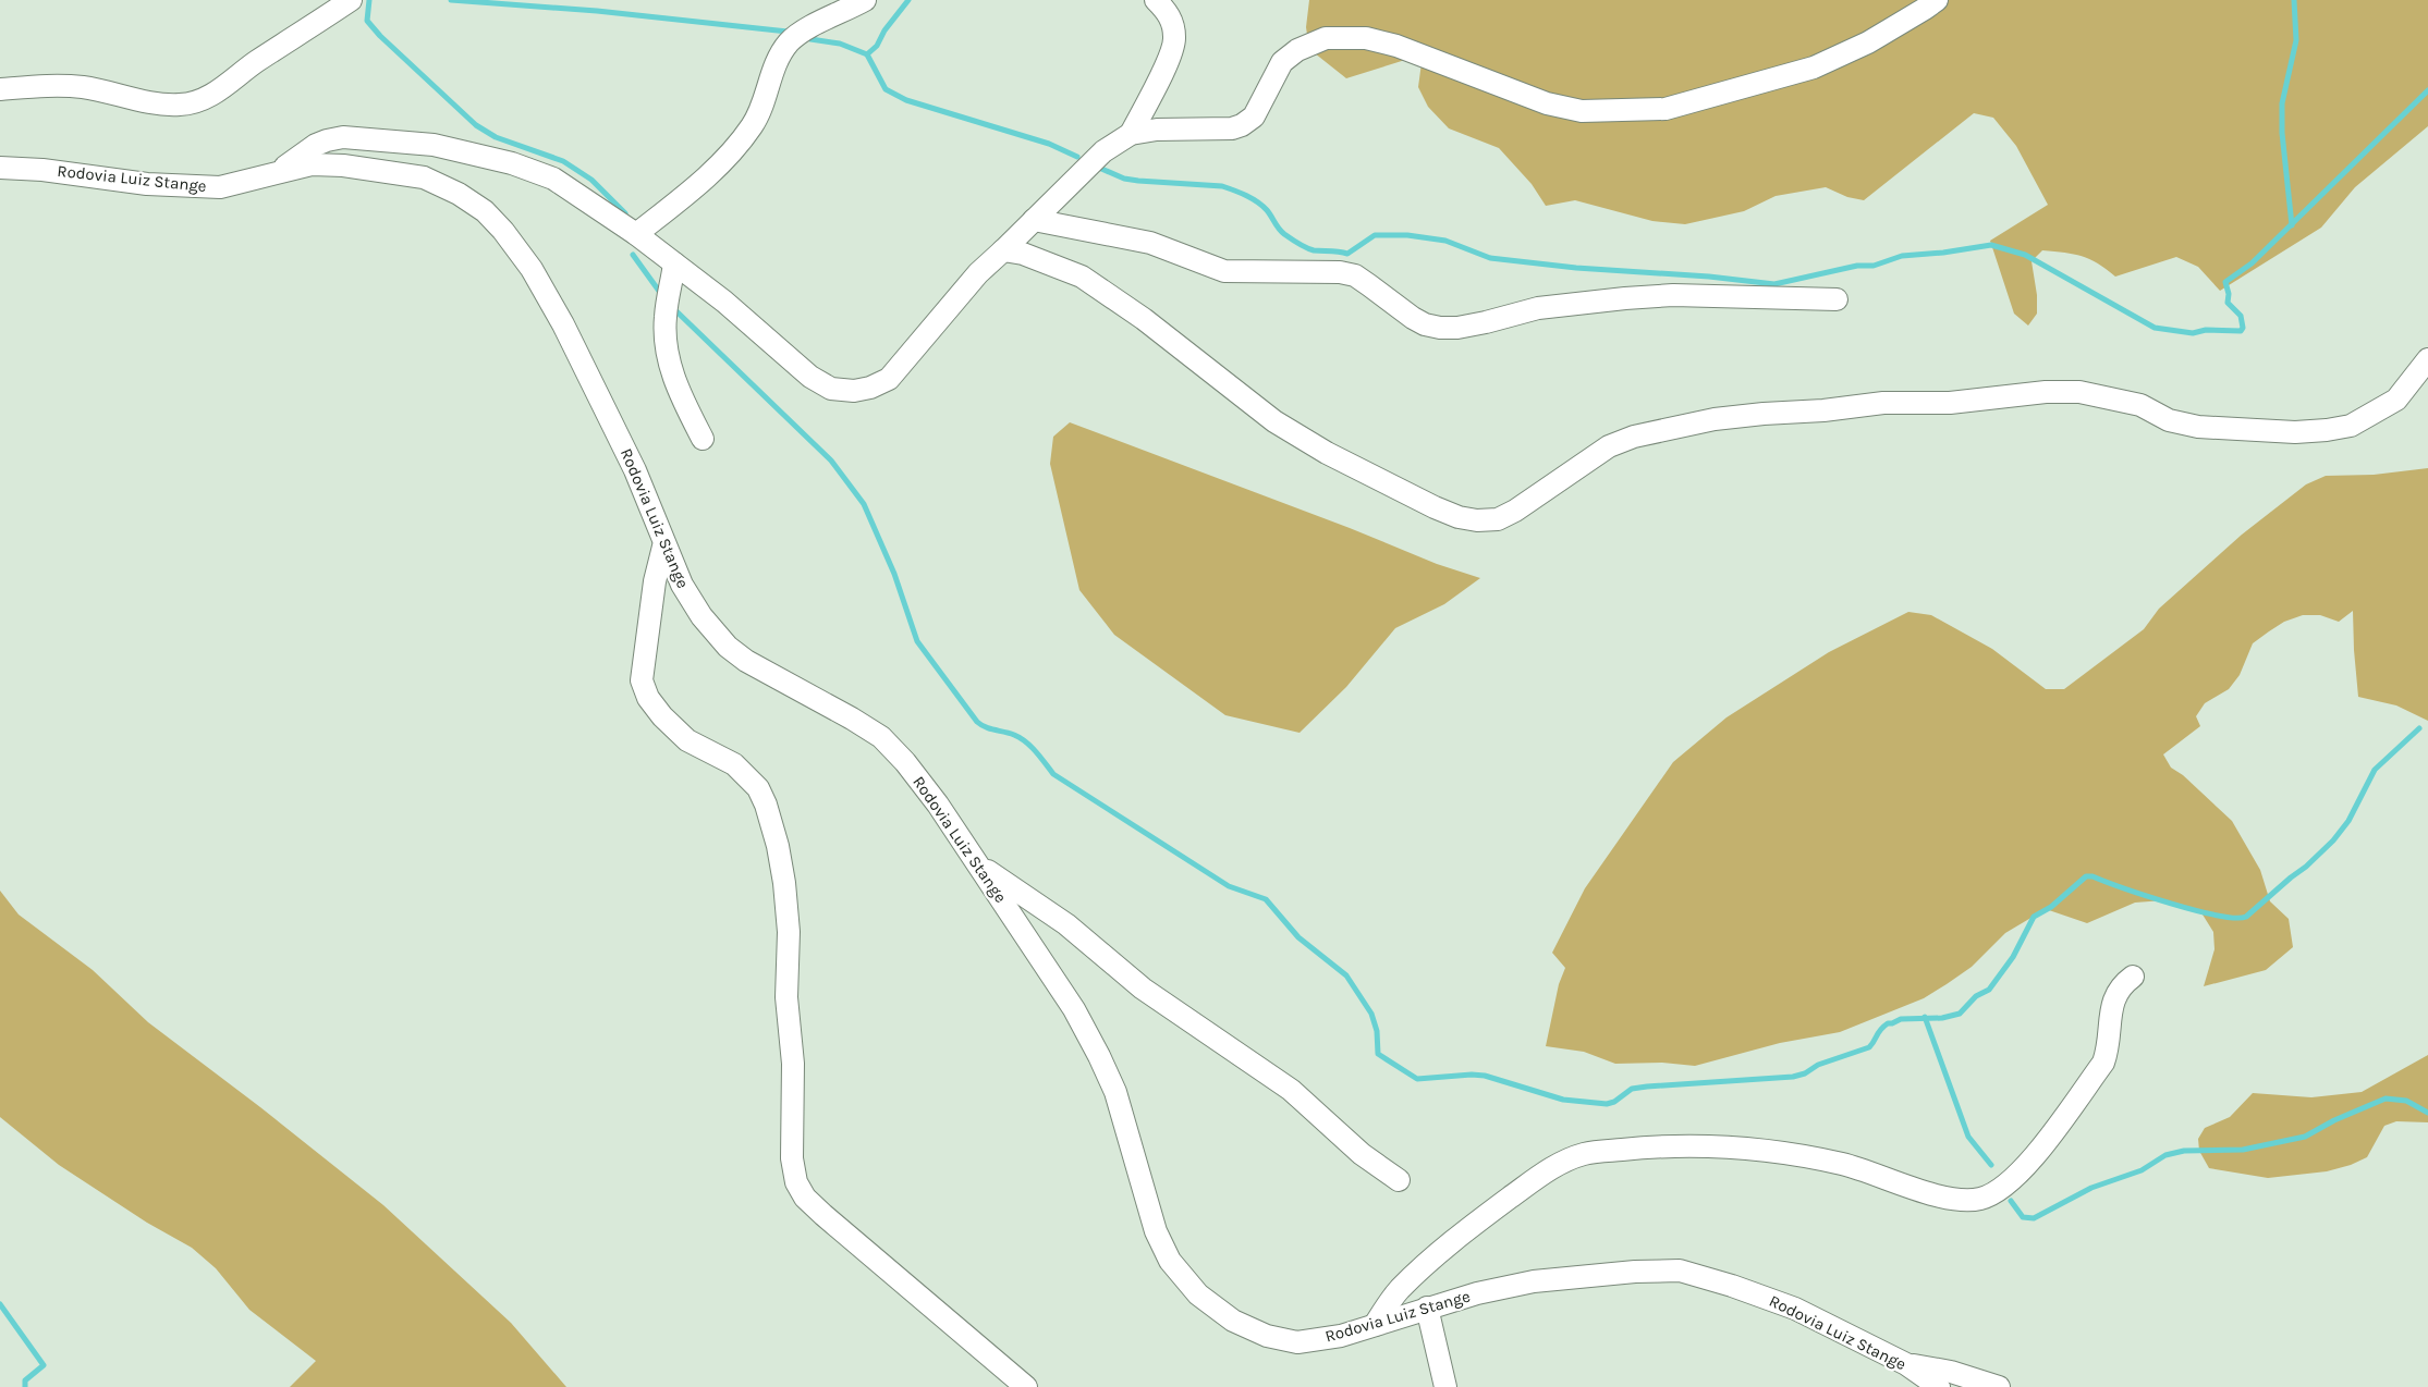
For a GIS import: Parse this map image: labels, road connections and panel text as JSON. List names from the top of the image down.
{
  "streets": {
    "street": ["Rodovia Luiz Stange"]
  }
}
